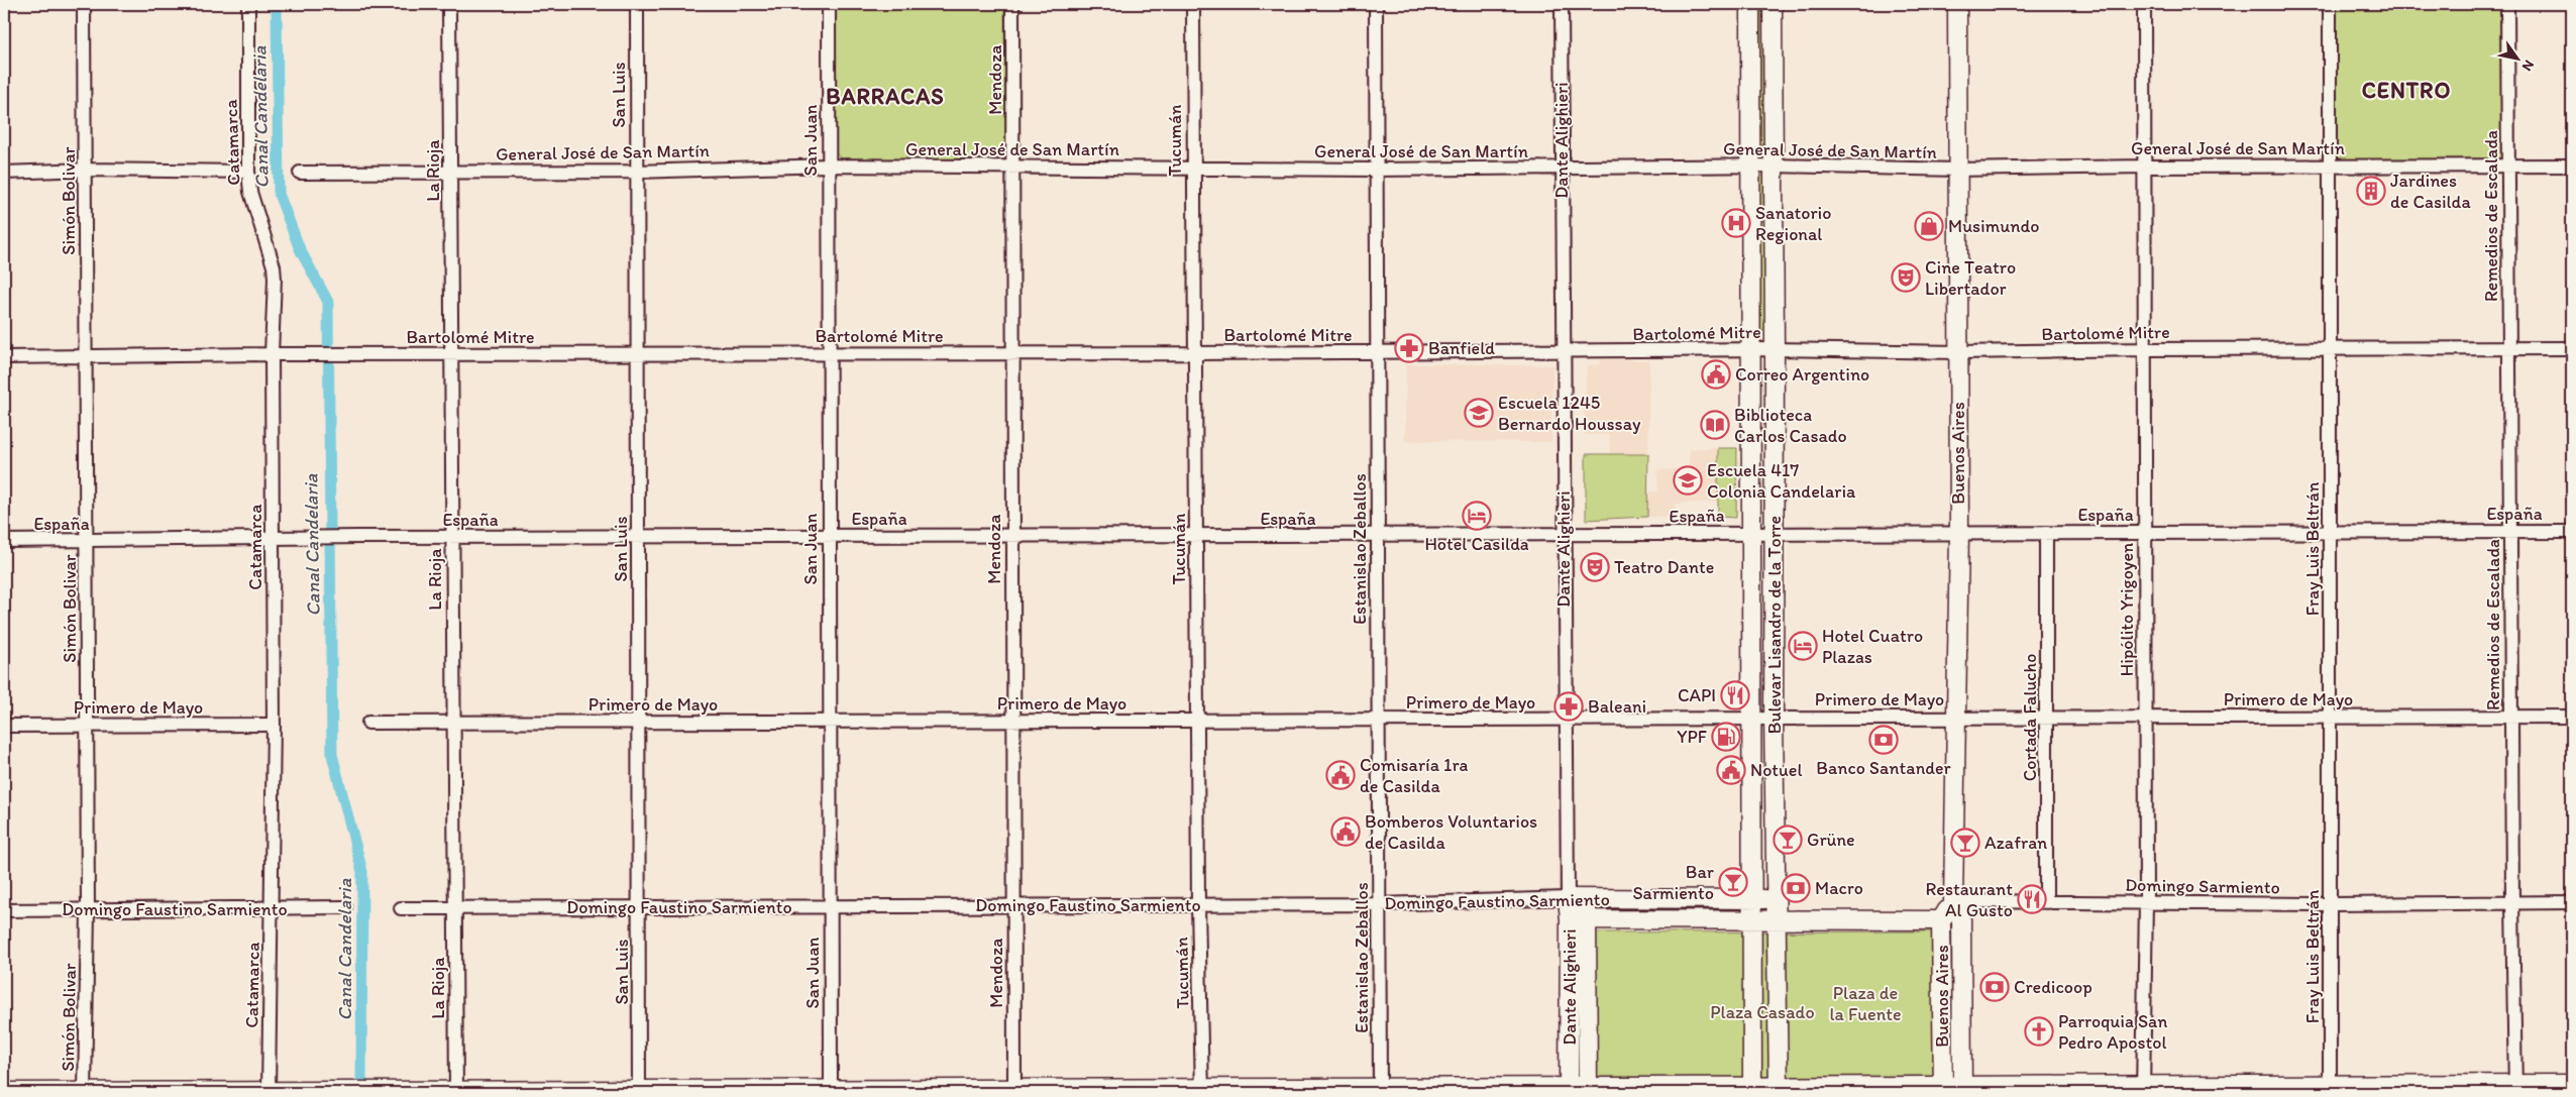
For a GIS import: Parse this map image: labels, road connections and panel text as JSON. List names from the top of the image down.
{
  "streets": {
    "main road": [
      "Dante Alighieri",
      "Buenos Aires",
      "Bulevar Lisandro de la Torre",
      "Domingo Faustino Sarmiento"
    ],
    "street": [
      "Mendoza",
      "San Luis",
      "San Juan",
      "Tucumán",
      "Catamarca",
      "General José de San Martín",
      "La Rioja",
      "Simón Bolivar",
      "Remedios de Escalada",
      "Bartolomé Mitre",
      "España",
      "Estanislao Zeballos",
      "Fray Luis Beltrán",
      "Hipólito Yrigoyen",
      "Primero de Mayo",
      "Cortada Falucho",
      "Domingo Sarmiento"
    ]
  },
  "crossings": [
    ["Mendoza", "General José de San Martín"],
    ["Mendoza", "Bartolomé Mitre"],
    ["Mendoza", "España"],
    ["Mendoza", "Primero de Mayo"],
    ["Mendoza", "Domingo Faustino Sarmiento"],
    ["San Luis", "General José de San Martín"],
    ["San Luis", "Bartolomé Mitre"],
    ["San Luis", "España"],
    ["San Luis", "Primero de Mayo"],
    ["San Luis", "Domingo Faustino Sarmiento"],
    ["San Juan", "General José de San Martín"],
    ["San Juan", "Bartolomé Mitre"],
    ["San Juan", "España"],
    ["San Juan", "Primero de Mayo"],
    ["San Juan", "Domingo Faustino Sarmiento"],
    ["Tucumán", "General José de San Martín"],
    ["Tucumán", "Bartolomé Mitre"],
    ["Tucumán", "España"],
    ["Tucumán", "Primero de Mayo"],
    ["Tucumán", "Domingo Faustino Sarmiento"],
    ["Dante Alighieri", "General José de San Martín"],
    ["Dante Alighieri", "Bartolomé Mitre"],
    ["Dante Alighieri", "España"],
    ["Dante Alighieri", "Primero de Mayo"],
    ["Dante Alighieri", "Domingo Faustino Sarmiento"],
    ["Catamarca", "Bartolomé Mitre"],
    ["Catamarca", "España"],
    ["Catamarca", "Primero de Mayo"],
    ["Catamarca", "Domingo Faustino Sarmiento"],
    ["General José de San Martín", "La Rioja"],
    ["General José de San Martín", "Remedios de Escalada"],
    ["General José de San Martín", "Buenos Aires"],
    ["General José de San Martín", "Estanislao Zeballos"],
    ["General José de San Martín", "Fray Luis Beltrán"],
    ["General José de San Martín", "Hipólito Yrigoyen"],
    ["General José de San Martín", "Bulevar Lisandro de la Torre"],
    ["La Rioja", "Bartolomé Mitre"],
    ["La Rioja", "España"],
    ["La Rioja", "Primero de Mayo"],
    ["La Rioja", "Domingo Faustino Sarmiento"],
    ["Simón Bolivar", "Bartolomé Mitre"],
    ["Simón Bolivar", "España"],
    ["Simón Bolivar", "Primero de Mayo"],
    ["Simón Bolivar", "Domingo Faustino Sarmiento"],
    ["Remedios de Escalada", "Bartolomé Mitre"],
    ["Remedios de Escalada", "España"],
    ["Remedios de Escalada", "Primero de Mayo"],
    ["Remedios de Escalada", "Domingo Sarmiento"],
    ["Bartolomé Mitre", "Buenos Aires"],
    ["Bartolomé Mitre", "Estanislao Zeballos"],
    ["Bartolomé Mitre", "Fray Luis Beltrán"],
    ["Bartolomé Mitre", "Hipólito Yrigoyen"],
    ["Bartolomé Mitre", "Bulevar Lisandro de la Torre"],
    ["Buenos Aires", "España"],
    ["Buenos Aires", "Primero de Mayo"],
    ["Buenos Aires", "Domingo Sarmiento"],
    ["Buenos Aires", "Domingo Faustino Sarmiento"],
    ["España", "Estanislao Zeballos"],
    ["España", "Fray Luis Beltrán"],
    ["España", "Hipólito Yrigoyen"],
    ["España", "Bulevar Lisandro de la Torre"],
    ["España", "Cortada Falucho"],
    ["Estanislao Zeballos", "Primero de Mayo"],
    ["Estanislao Zeballos", "Domingo Faustino Sarmiento"],
    ["Fray Luis Beltrán", "Primero de Mayo"],
    ["Fray Luis Beltrán", "Domingo Sarmiento"],
    ["Hipólito Yrigoyen", "Primero de Mayo"],
    ["Hipólito Yrigoyen", "Domingo Sarmiento"],
    ["Bulevar Lisandro de la Torre", "Primero de Mayo"],
    ["Bulevar Lisandro de la Torre", "Domingo Faustino Sarmiento"],
    ["Primero de Mayo", "Cortada Falucho"],
    ["Cortada Falucho", "Domingo Sarmiento"]
  ],
  "districts": ["CENTRO", "BARRACAS"],
  "water": ["Canal Candelaria"],
  "parks": ["Plaza de la Fuente", "Plaza Casado"],
  "places": {
    "building": ["Jardines de Casilda"],
    "hospital": ["Sanatorio Regional"],
    "shop": ["Musimundo"],
    "theatre": ["Cine Teatro Libertador", "Teatro Dante"],
    "pharmacy": ["Banfield", "Baleani"],
    "public building": [
      "Correo Argentino",
      "Notuel",
      "Comisaría 1ra de Casilda",
      "Bomberos Voluntarios de Casilda"
    ],
    "school or university": ["Escuela 1245 Bernardo Houssay", "Escuela 417 Colonia Candelaria"],
    "library": ["Biblioteca Carlos Casado"],
    "hotel": ["Hotel Casilda", "Hotel Cuatro Plazas"],
    "restaurant": ["CAPI", "Restaurant Al Gusto"],
    "fuel station": ["YPF"],
    "bank": ["Banco Santander", "Macro", "Credicoop"],
    "bar": ["Grüne", "Azafran", "Bar Sarmiento"],
    "church": ["Parroquia San Pedro Apostol"]
  },
  "north": "bottom right"
}
